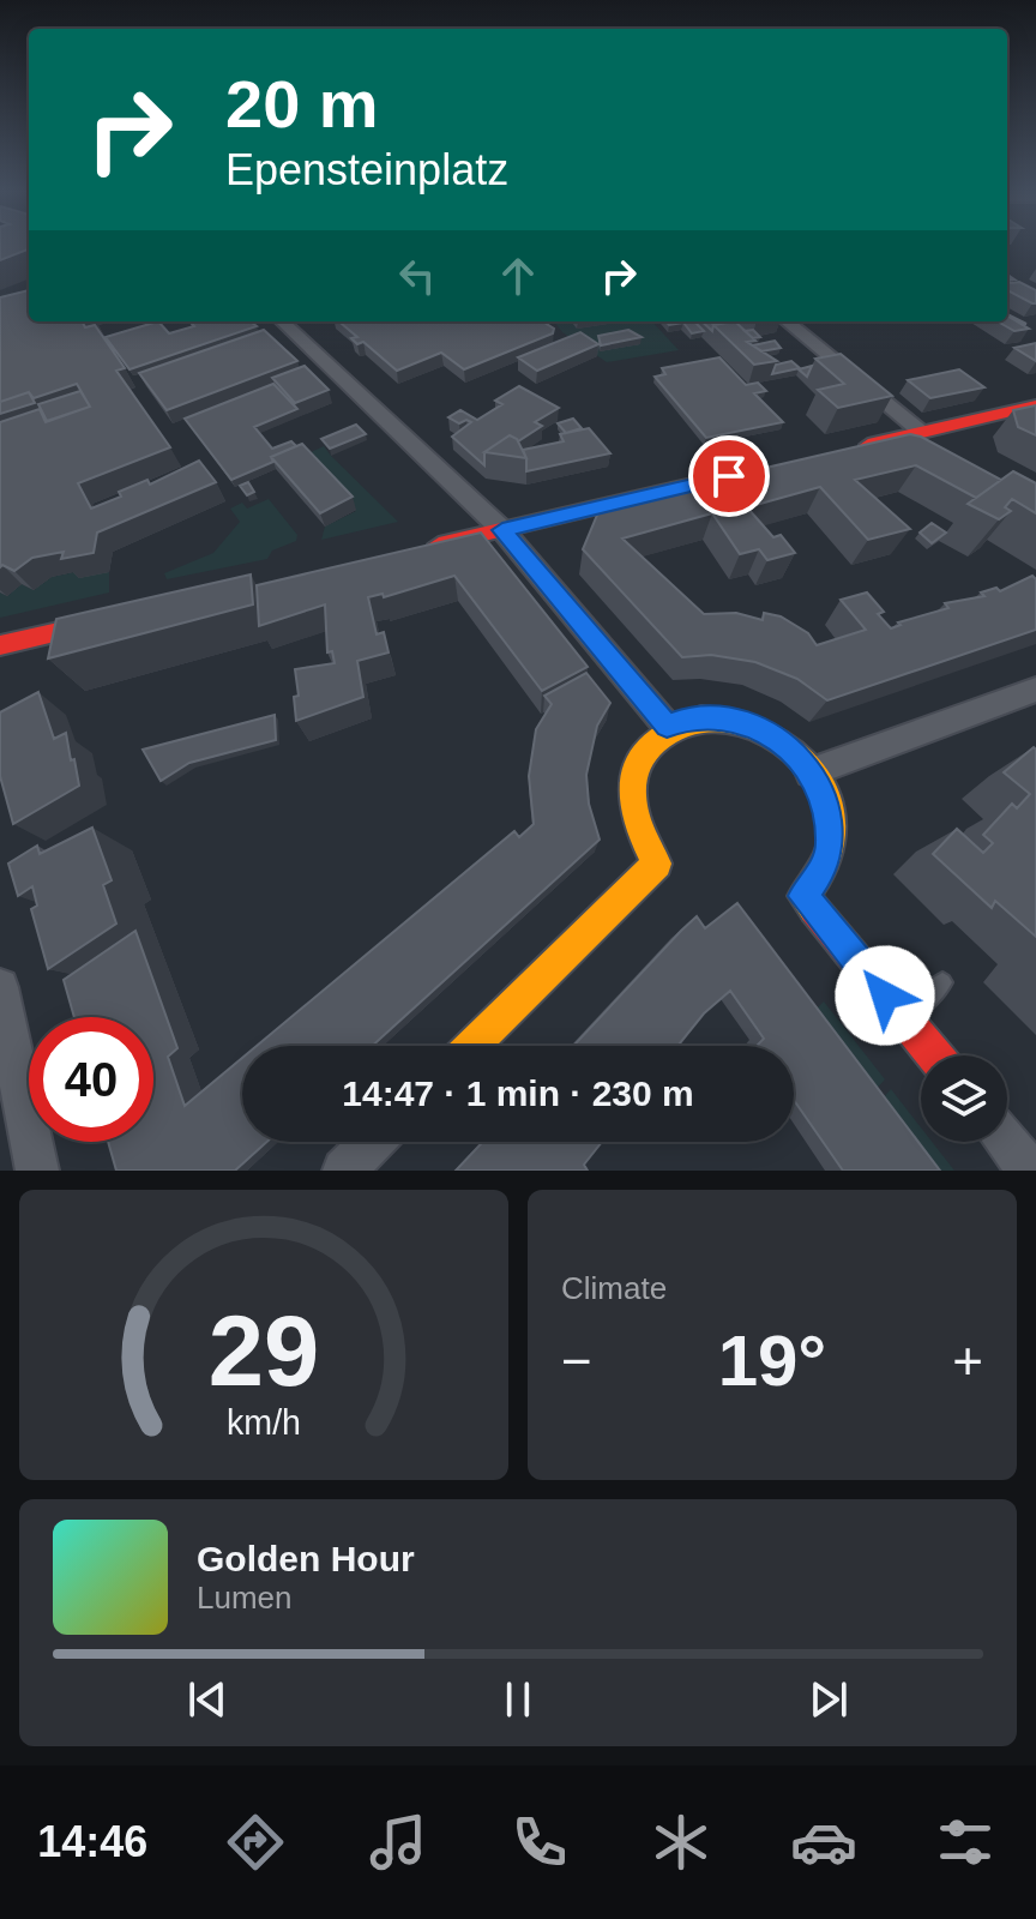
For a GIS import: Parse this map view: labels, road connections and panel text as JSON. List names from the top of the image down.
{
  "page": {
    "turn": ["20 m", "Epensteinplatz"],
    "limit": "40",
    "trip": "14:47 · 1 min · 230 m",
    "tile": "Climate",
    "heat": ["−", "19°", "+"],
    "song": ["Golden Hour", "Lumen"],
    "tabs": "14:46",
    "gauge": ["29", "km/h"]
  }
}
